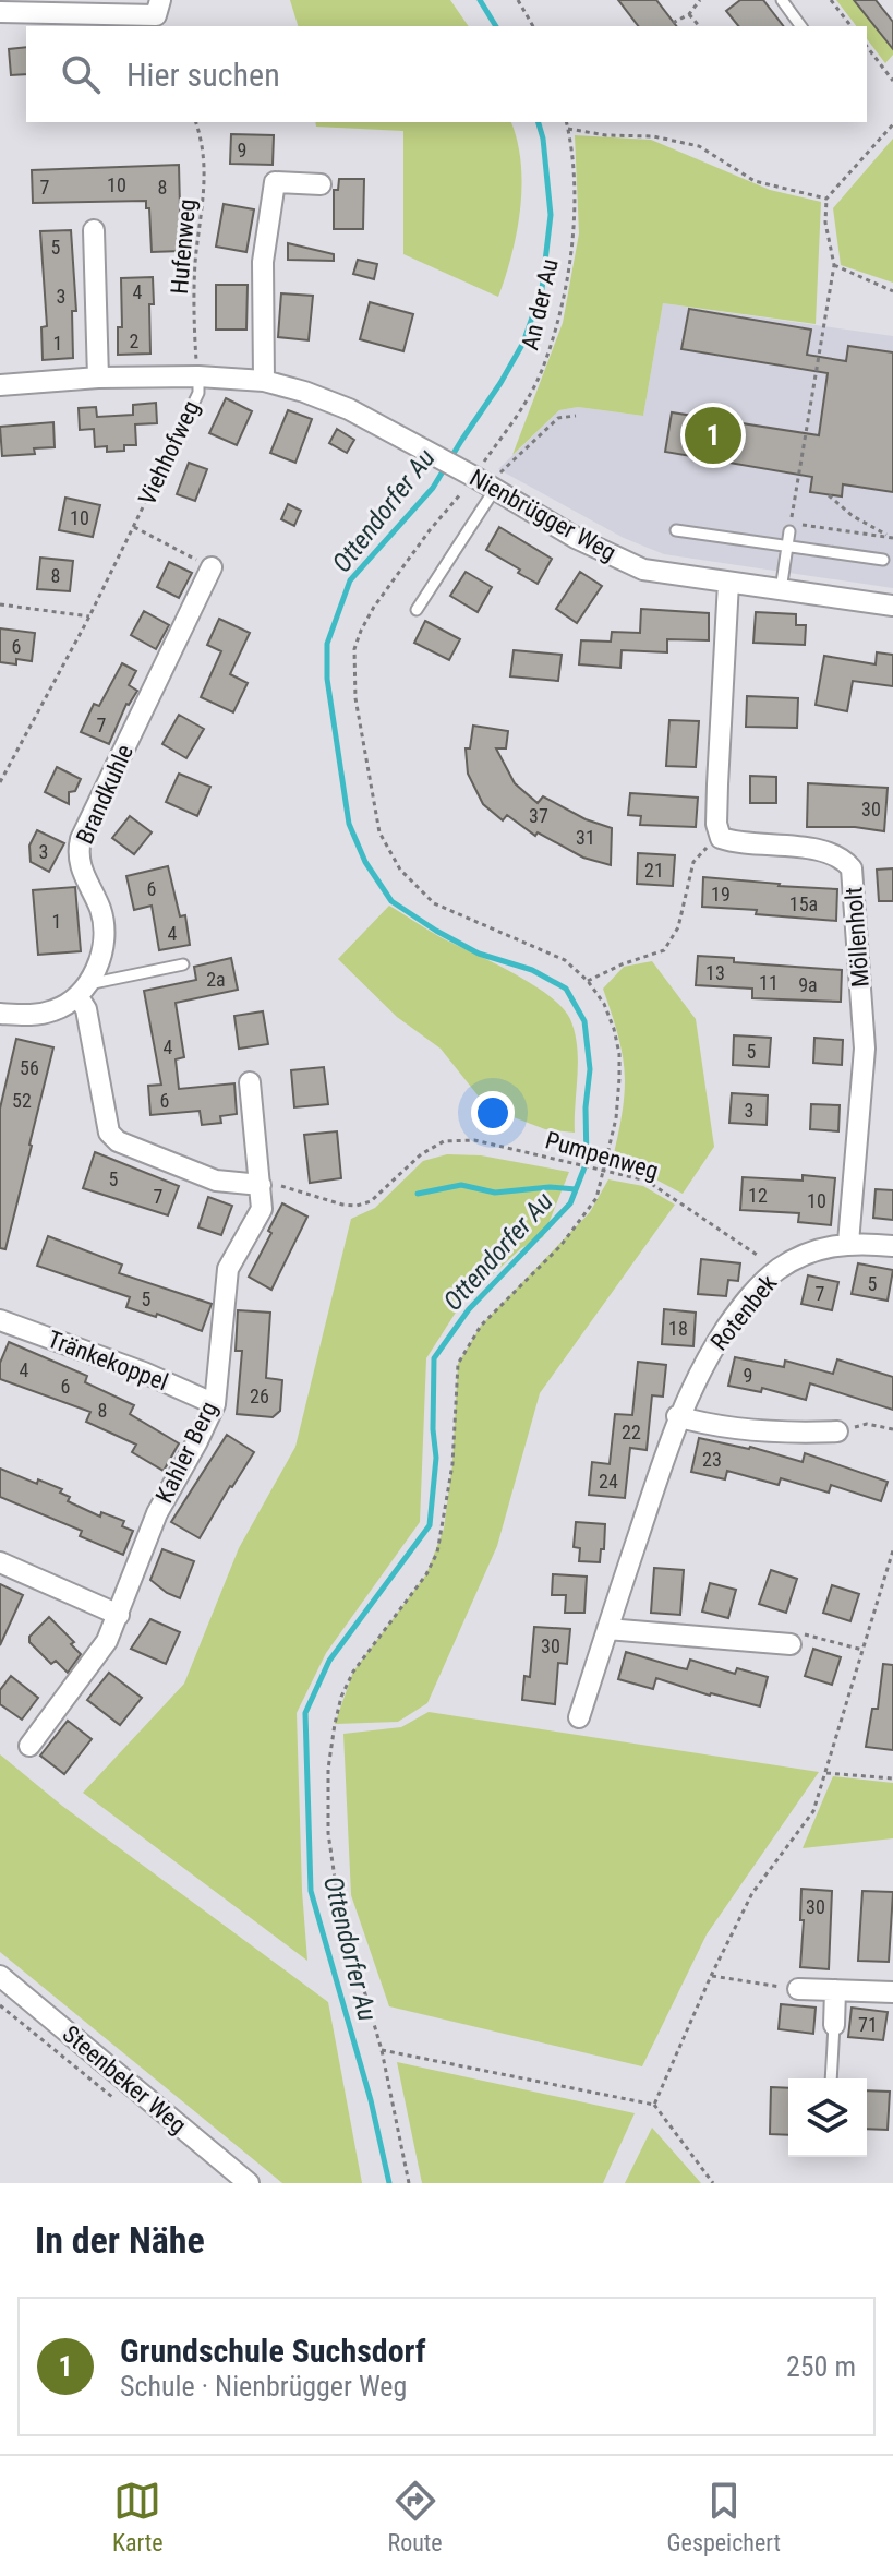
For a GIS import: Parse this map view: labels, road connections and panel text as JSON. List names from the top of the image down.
{
  "streets": {
    "street": [
      "Nienbrügger Weg",
      "Brandkuhle",
      "Möllenholt",
      "Rotenbek",
      "Tränkekoppel",
      "Kahler Berg",
      "Steenbeker Weg"
    ],
    "lane": ["Viehhofweg"],
    "path": ["Hufenweg", "An der Au", "Pumpenweg"]
  },
  "crossings": [
    ["Hufenweg", "Viehhofweg"],
    ["Hufenweg", "Nienbrügger Weg"],
    ["An der Au", "Nienbrügger Weg"],
    ["Viehhofweg", "Nienbrügger Weg"],
    ["Viehhofweg", "Brandkuhle"],
    ["Möllenholt", "Rotenbek"],
    ["Pumpenweg", "Rotenbek"],
    ["Pumpenweg", "Kahler Berg"],
    ["Tränkekoppel", "Kahler Berg"]
  ],
  "water": ["Ottendorfer Au"],
  "house_numbers": [
    "9",
    "10",
    "7",
    "8",
    "5",
    "4",
    "3",
    "2",
    "1",
    "10",
    "8",
    "6",
    "7",
    "30",
    "37",
    "31",
    "3",
    "21",
    "6",
    "19",
    "15a",
    "1",
    "4",
    "13",
    "2a",
    "11",
    "9a",
    "4",
    "5",
    "56",
    "52",
    "6",
    "3",
    "5",
    "12",
    "7",
    "10",
    "5",
    "7",
    "5",
    "18",
    "4",
    "9",
    "6",
    "26",
    "8",
    "22",
    "23",
    "24",
    "30",
    "30",
    "71"
  ],
  "page": {
    "search": "Hier suchen",
    "pins": "1",
    "heading": "In der Nähe",
    "list": [
      {
        "mark": "1",
        "name": "Grundschule Suchsdorf",
        "note": "Schule · Nienbrügger Weg",
        "value": "250 m"
      }
    ],
    "nav": ["Karte", "Route", "Gespeichert"]
  }
}
